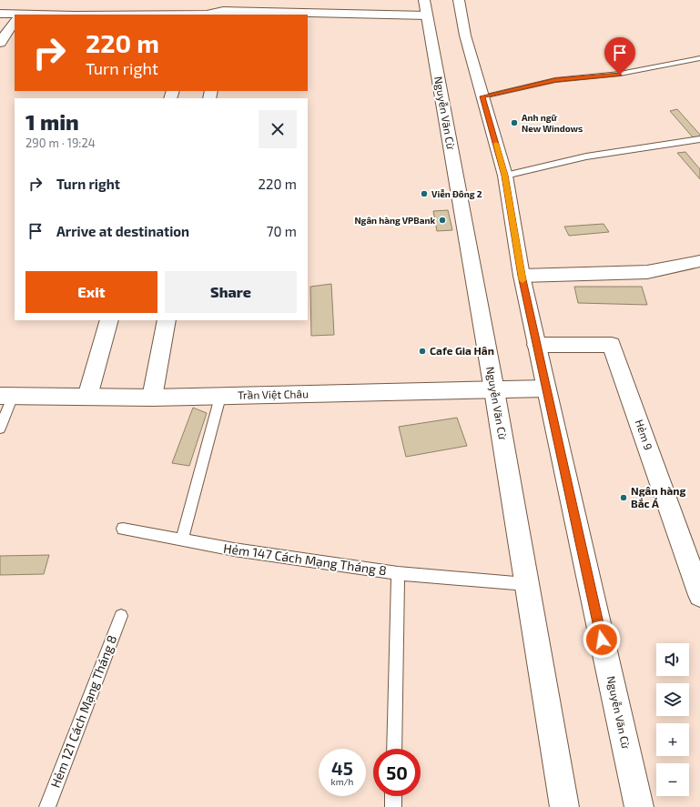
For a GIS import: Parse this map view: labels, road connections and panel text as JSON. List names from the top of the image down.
{
  "streets": {
    "main road": ["Nguyễn Văn Cừ", "Trần Việt Châu", "Hẻm 9"],
    "lane": ["Hẻm 147 Cách Mạng Tháng 8", "Hẻm 121 Cách Mạng Tháng 8"]
  },
  "crossings": [
    ["Nguyễn Văn Cừ", "Trần Việt Châu"],
    ["Nguyễn Văn Cừ", "Hẻm 9"]
  ],
  "places": [
    "Anh ngữ New Windows",
    "Viễn Đông 2",
    "Ngân hàng VPBank",
    "Cafe Gia Hân",
    "Ngân hàng Bắc Á"
  ],
  "page": {
    "turn": ["220 m", "Turn right"],
    "heading": ["1 min", "290 m · 19:24"],
    "list": [
      {
        "name": "Turn right",
        "value": "220 m"
      },
      {
        "name": "Arrive at destination",
        "value": "70 m"
      }
    ],
    "buttons": ["Exit", "Share"],
    "map_buttons": ["+", "−"],
    "speed": "45 km/h",
    "limit": "50"
  }
}
